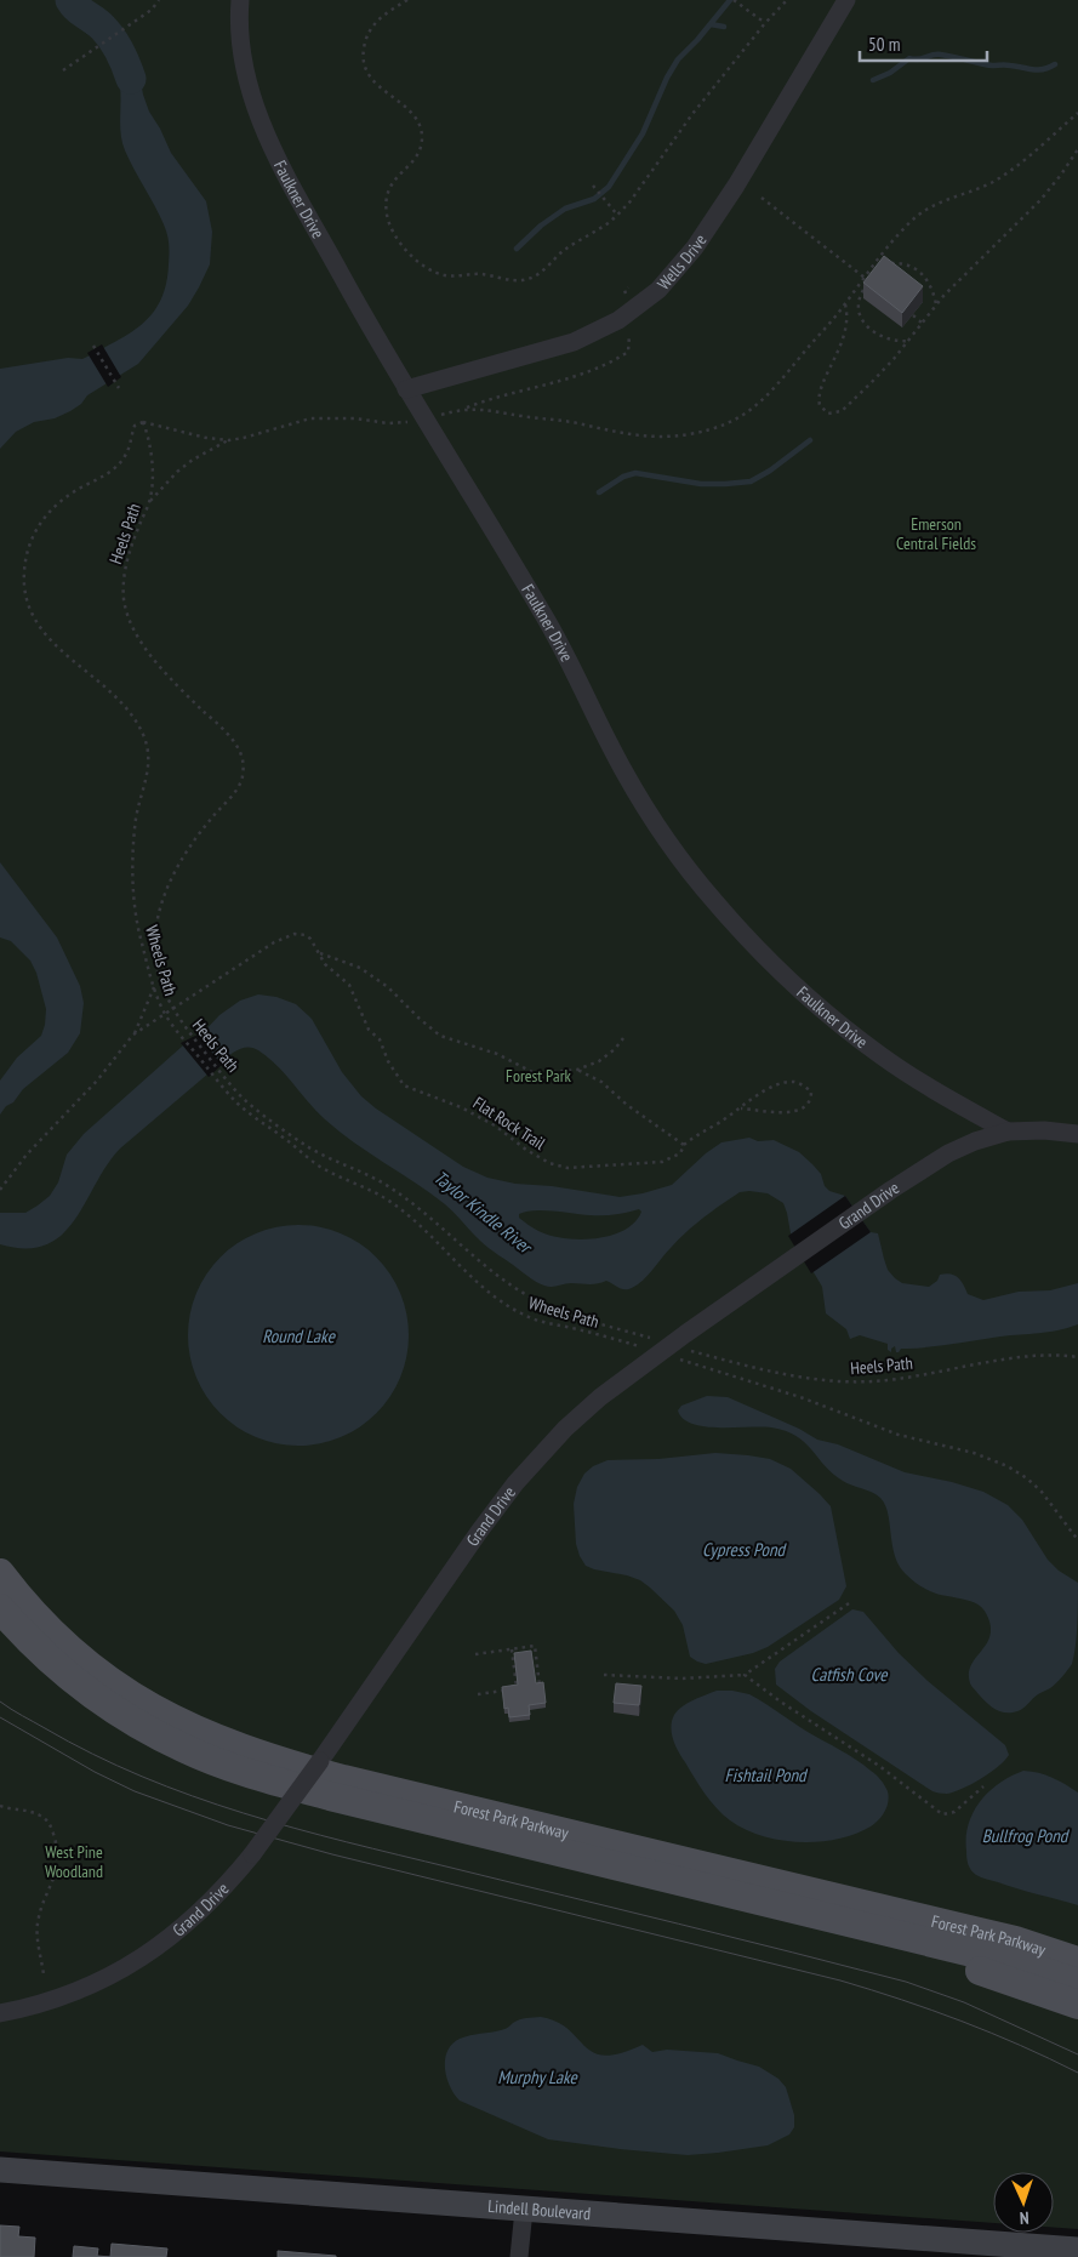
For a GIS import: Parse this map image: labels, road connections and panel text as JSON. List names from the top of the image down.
{
  "streets": {
    "main road": ["Forest Park Parkway", "Lindell Boulevard"],
    "street": ["Faulkner Drive", "Wells Drive", "Grand Drive"],
    "path": ["Heels Path", "Wheels Path", "Flat Rock Trail"]
  },
  "crossings": [
    ["Faulkner Drive", "Wells Drive"],
    ["Faulkner Drive", "Grand Drive"],
    ["Heels Path", "Wheels Path"],
    ["Heels Path", "Flat Rock Trail"]
  ],
  "water": [
    "Taylor Kindle River",
    "Round Lake",
    "Cypress Pond",
    "Catfish Cove",
    "Fishtail Pond",
    "Bullfrog Pond",
    "Murphy Lake"
  ],
  "parks": ["Emerson Central Fields", "Forest Park", "West Pine Woodland"],
  "scale_bar": "50 m",
  "north": "bottom"
}
